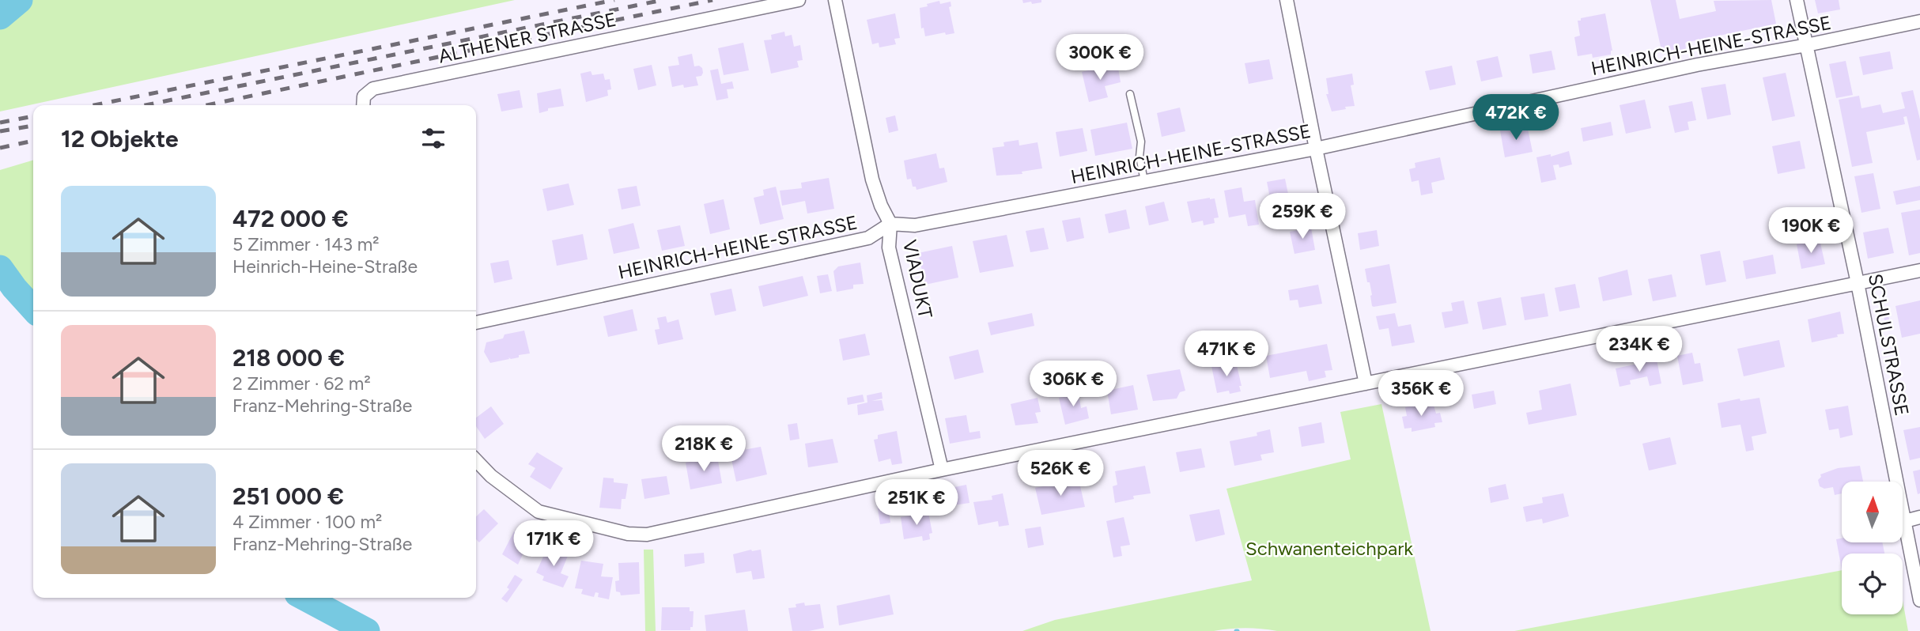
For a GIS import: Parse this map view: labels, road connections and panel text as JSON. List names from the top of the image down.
{
  "streets": {
    "street": [
      "ALTHENER STRASSE",
      "HEINRICH-HEINE-STRASSE",
      "VIADUKT",
      "SCHULSTRASSE"
    ]
  },
  "crossings": [
    ["HEINRICH-HEINE-STRASSE", "VIADUKT"],
    ["HEINRICH-HEINE-STRASSE", "SCHULSTRASSE"]
  ],
  "parks": ["Schwanenteichpark"],
  "north": "top",
  "page": {
    "price": [
      "300K €",
      "472K €",
      "259K €",
      "190K €",
      "234K €",
      "471K €",
      "306K €",
      "356K €",
      "218K €",
      "526K €",
      "251K €",
      "171K €"
    ],
    "heading": "12 Objekte",
    "list": [
      {
        "name": "472 000 €",
        "note": "5 Zimmer · 143 m² · Heinrich-Heine-Straße"
      },
      {
        "name": "218 000 €",
        "note": "2 Zimmer · 62 m² · Franz-Mehring-Straße"
      },
      {
        "name": "251 000 €",
        "note": "4 Zimmer · 100 m² · Franz-Mehring-Straße"
      }
    ]
  }
}
